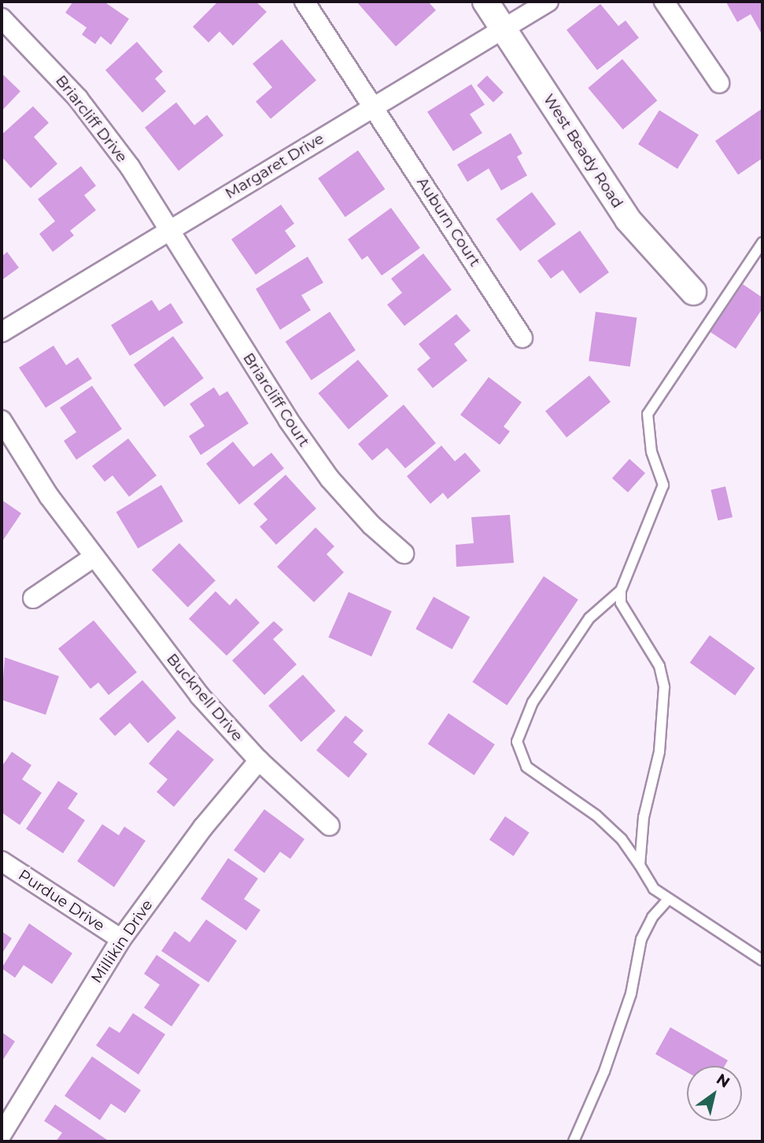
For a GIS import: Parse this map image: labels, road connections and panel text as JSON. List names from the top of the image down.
{
  "streets": {
    "street": [
      "Briarcliff Drive",
      "West Beady Road",
      "Margaret Drive",
      "Auburn Court",
      "Briarcliff Court",
      "Bucknell Drive",
      "Purdue Drive",
      "Millikin Drive"
    ]
  },
  "crossings": [
    ["Briarcliff Drive", "Margaret Drive"],
    ["Briarcliff Drive", "Briarcliff Court"],
    ["West Beady Road", "Margaret Drive"],
    ["Margaret Drive", "Auburn Court"],
    ["Margaret Drive", "Briarcliff Court"],
    ["Bucknell Drive", "Millikin Drive"],
    ["Purdue Drive", "Millikin Drive"]
  ],
  "north": "top right"
}
